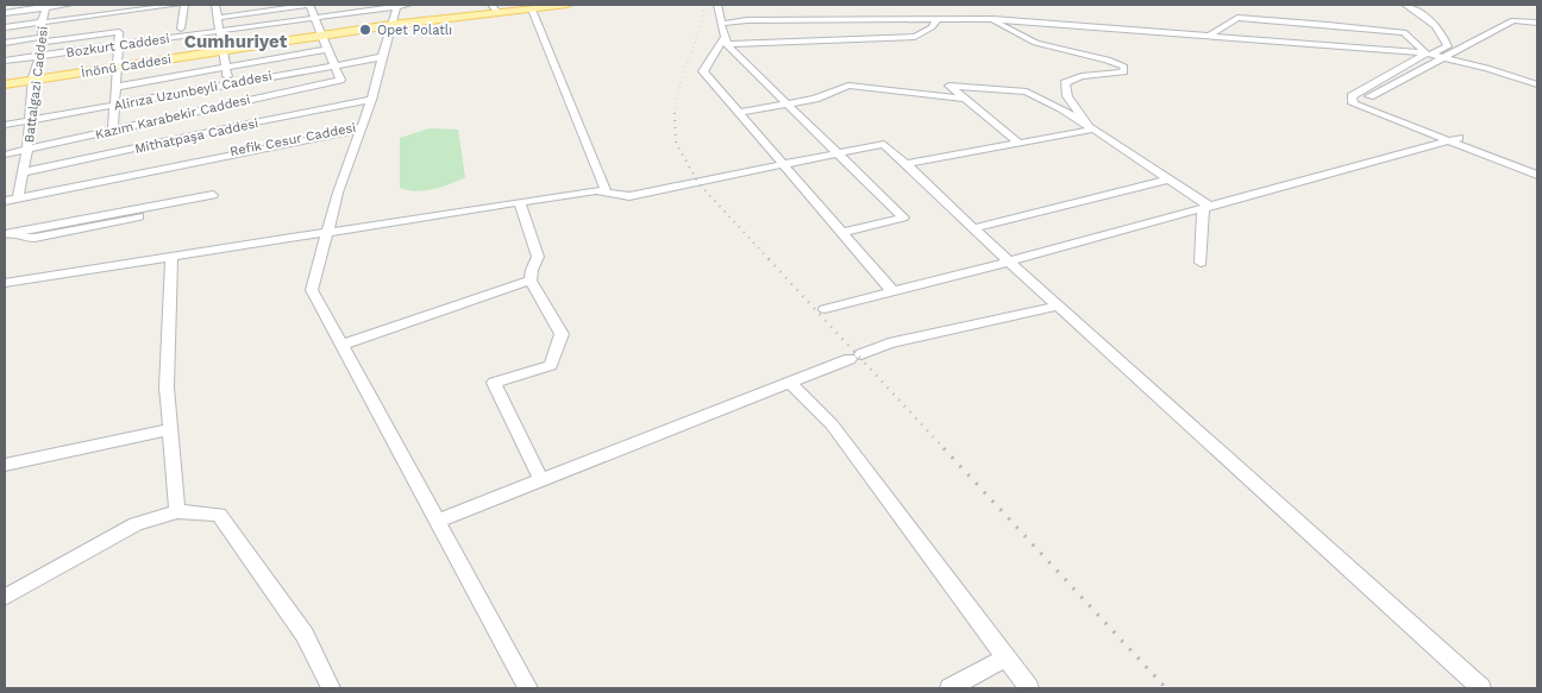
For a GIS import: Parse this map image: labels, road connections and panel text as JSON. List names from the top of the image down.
{
  "streets": {
    "main road": ["İnönü Caddesi"],
    "street": [
      "Bozkurt Caddesi",
      "Battalgazi Caddesi",
      "Alirıza Uzunbeyli Caddesi",
      "Kazım Karabekir Caddesi",
      "Mithatpaşa Caddesi",
      "Refik Cesur Caddesi"
    ]
  },
  "crossings": [
    ["Bozkurt Caddesi", "Battalgazi Caddesi"],
    ["İnönü Caddesi", "Battalgazi Caddesi"],
    ["Battalgazi Caddesi", "Alirıza Uzunbeyli Caddesi"],
    ["Battalgazi Caddesi", "Kazım Karabekir Caddesi"],
    ["Battalgazi Caddesi", "Mithatpaşa Caddesi"],
    ["Battalgazi Caddesi", "Refik Cesur Caddesi"],
    ["Alirıza Uzunbeyli Caddesi", "Kazım Karabekir Caddesi"]
  ],
  "districts": ["Cumhuriyet"],
  "places": ["Opet Polatlı"]
}
